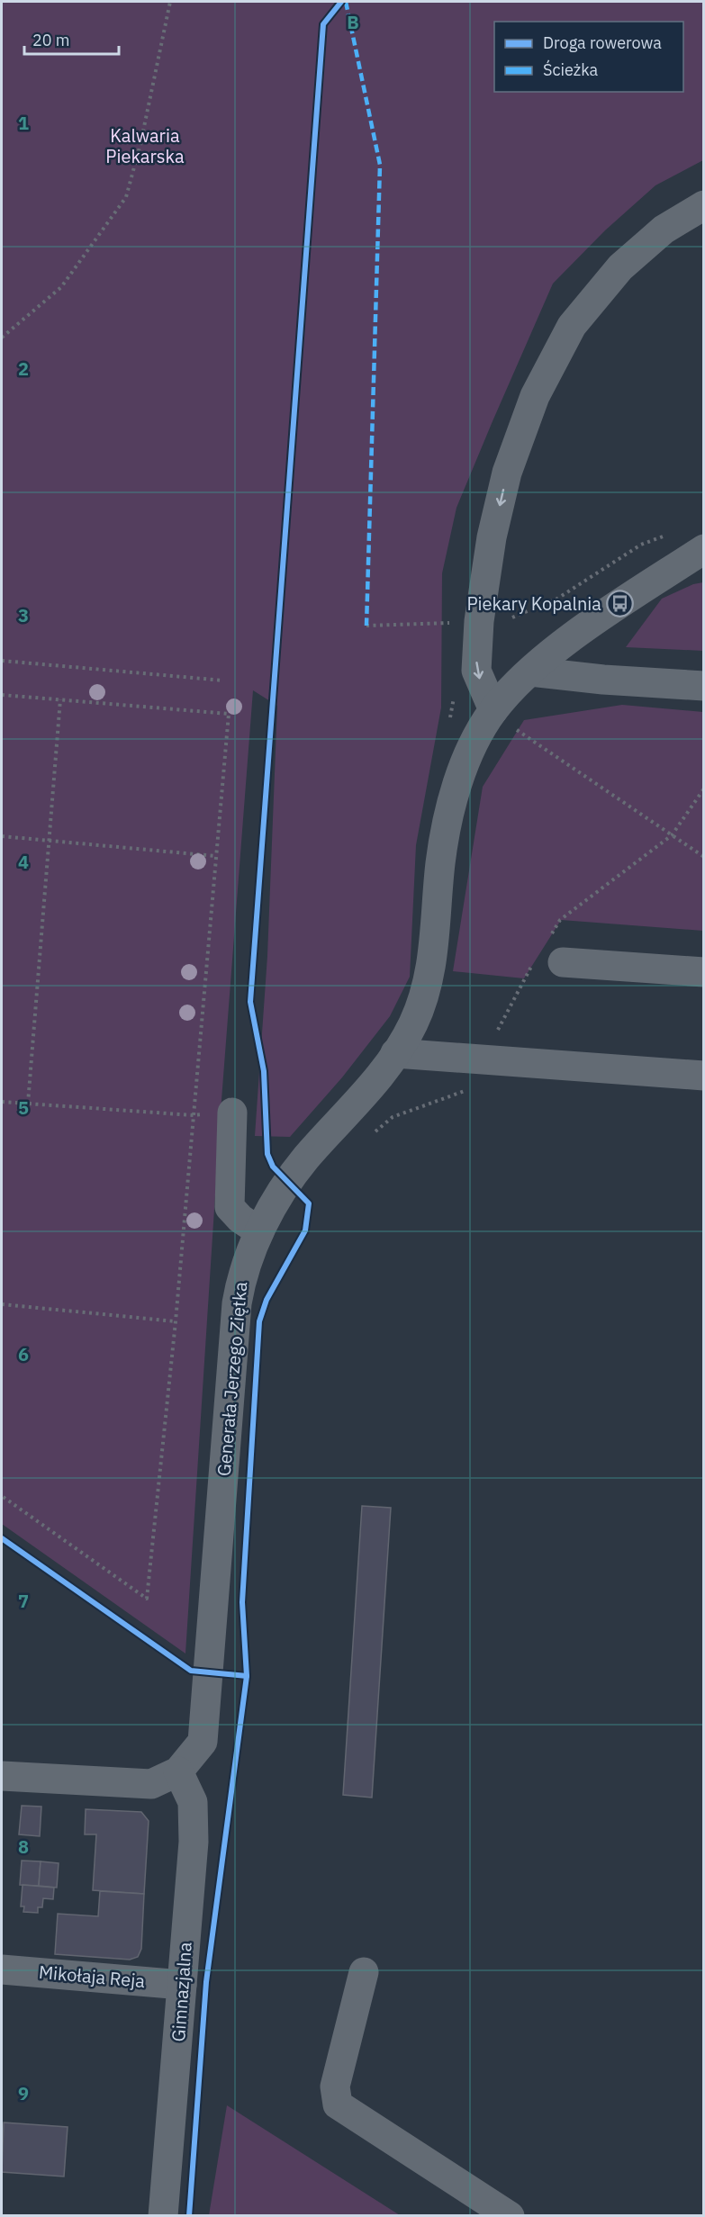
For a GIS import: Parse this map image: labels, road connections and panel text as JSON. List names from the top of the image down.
{
  "streets": {
    "street": ["Generała Jerzego Ziętka", "Mikołaja Reja", "Gimnazjalna"]
  },
  "crossings": [
    ["Generała Jerzego Ziętka", "Gimnazjalna"],
    ["Mikołaja Reja", "Gimnazjalna"]
  ],
  "parks": ["Kalwaria Piekarska"],
  "places": {
    "bus stop": ["Piekary Kopalnia"]
  },
  "legend": ["Droga rowerowa", "Ścieżka"],
  "scale_bar": "20 m",
  "grid": {
    "columns": ["B"],
    "rows": [
      "1",
      "2",
      "3",
      "4",
      "5",
      "6",
      "7",
      "8",
      "9"
    ]
  }
}
